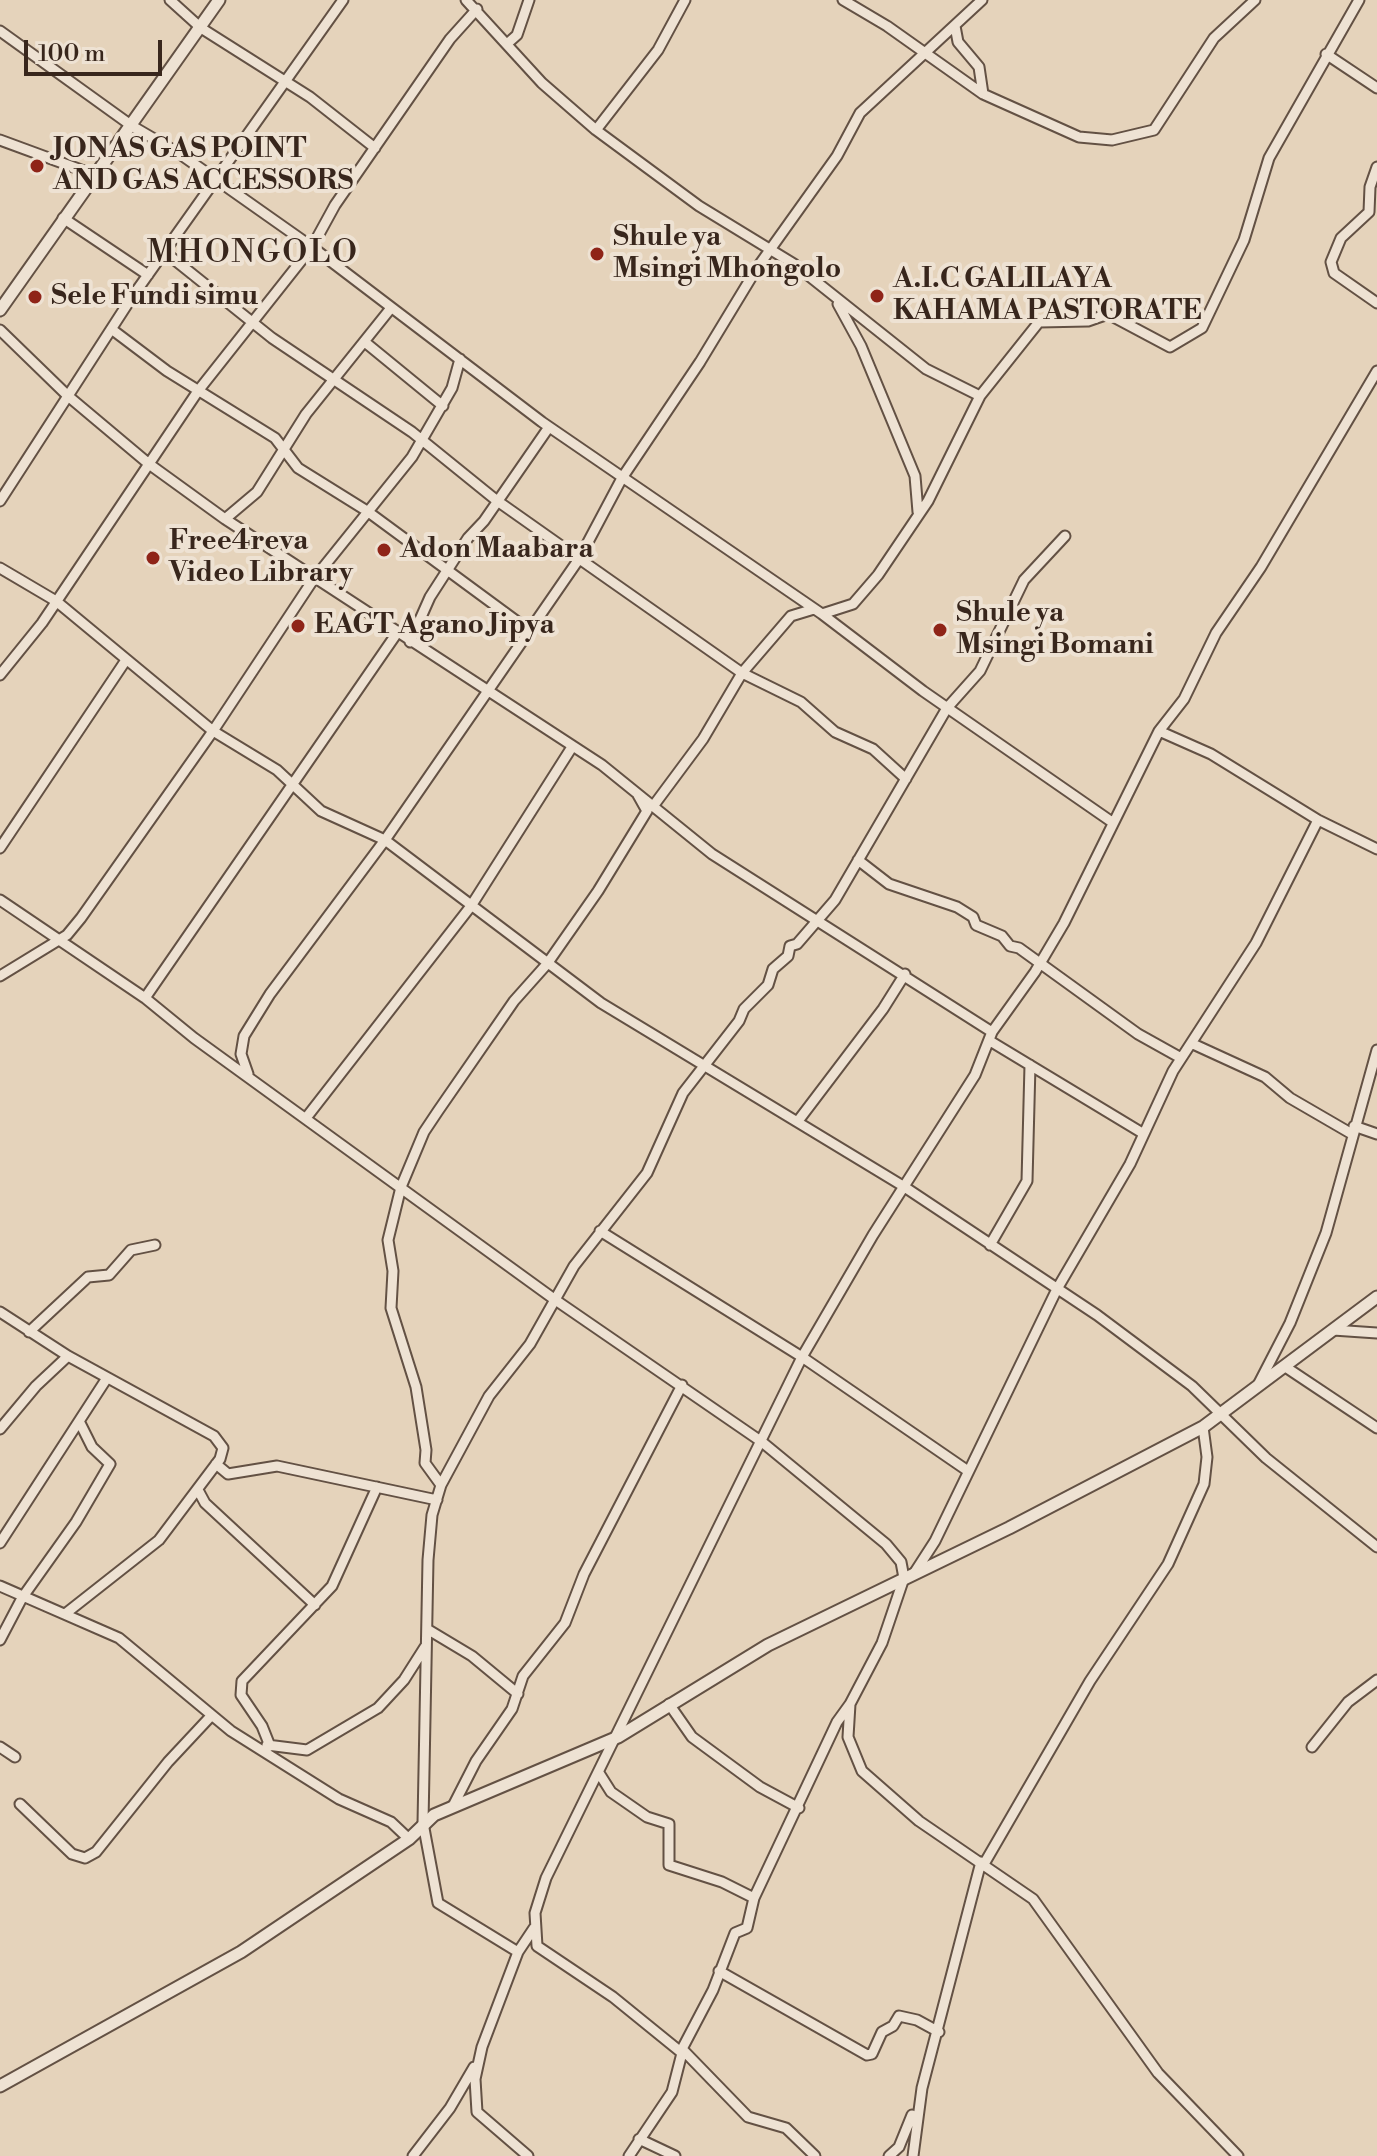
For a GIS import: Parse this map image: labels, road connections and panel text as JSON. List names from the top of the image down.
{
  "districts": ["MHONGOLO"],
  "places": [
    "JONAS GAS POINT AND GAS ACCESSORS",
    "Shule ya Msingi Mhongolo",
    "A.I.C GALILAYA KAHAMA PASTORATE",
    "Sele Fundi simu",
    "Adon Maabara",
    "Free4reva Video Library",
    "EAGT Agano Jipya",
    "Shule ya Msingi Bomani"
  ],
  "scale_bar": "100 m"
}
